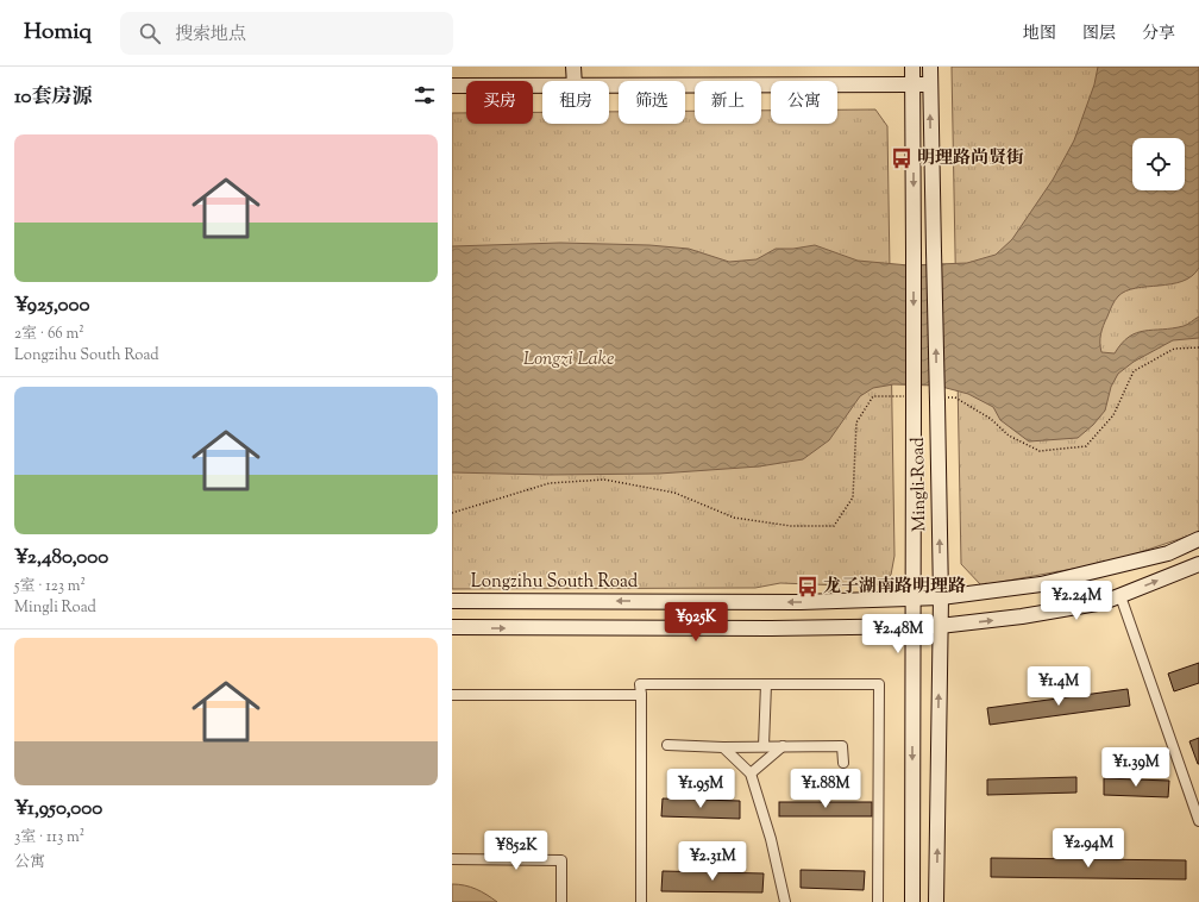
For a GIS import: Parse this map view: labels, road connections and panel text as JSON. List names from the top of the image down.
{
  "streets": {
    "street": ["Mingli Road", "Longzihu South Road"]
  },
  "crossings": [
    ["Mingli Road", "Longzihu South Road"]
  ],
  "water": ["Longzi Lake"],
  "places": {
    "bus stop": ["明理路尚贤街", "龙子湖南路明理路"]
  },
  "page": {
    "header": "Homiq",
    "search": "搜索地点",
    "nav": ["地图", "图层", "分享"],
    "heading": "10套房源",
    "chip": [
      "买房",
      "租房",
      "筛选",
      "新上",
      "公寓"
    ],
    "list": [
      {
        "name": "¥925,000",
        "note": "2室 · 66 m² · Longzihu South Road"
      },
      {
        "name": "¥2,480,000",
        "note": "5室 · 123 m² · Mingli Road"
      },
      {
        "name": "¥1,950,000",
        "note": "3室 · 113 m² · 公寓"
      }
    ],
    "price": [
      "¥2.24M",
      "¥925K",
      "¥2.48M",
      "¥1.4M",
      "¥1.39M",
      "¥1.95M",
      "¥1.88M",
      "¥2.94M",
      "¥852K",
      "¥2.31M"
    ]
  }
}
